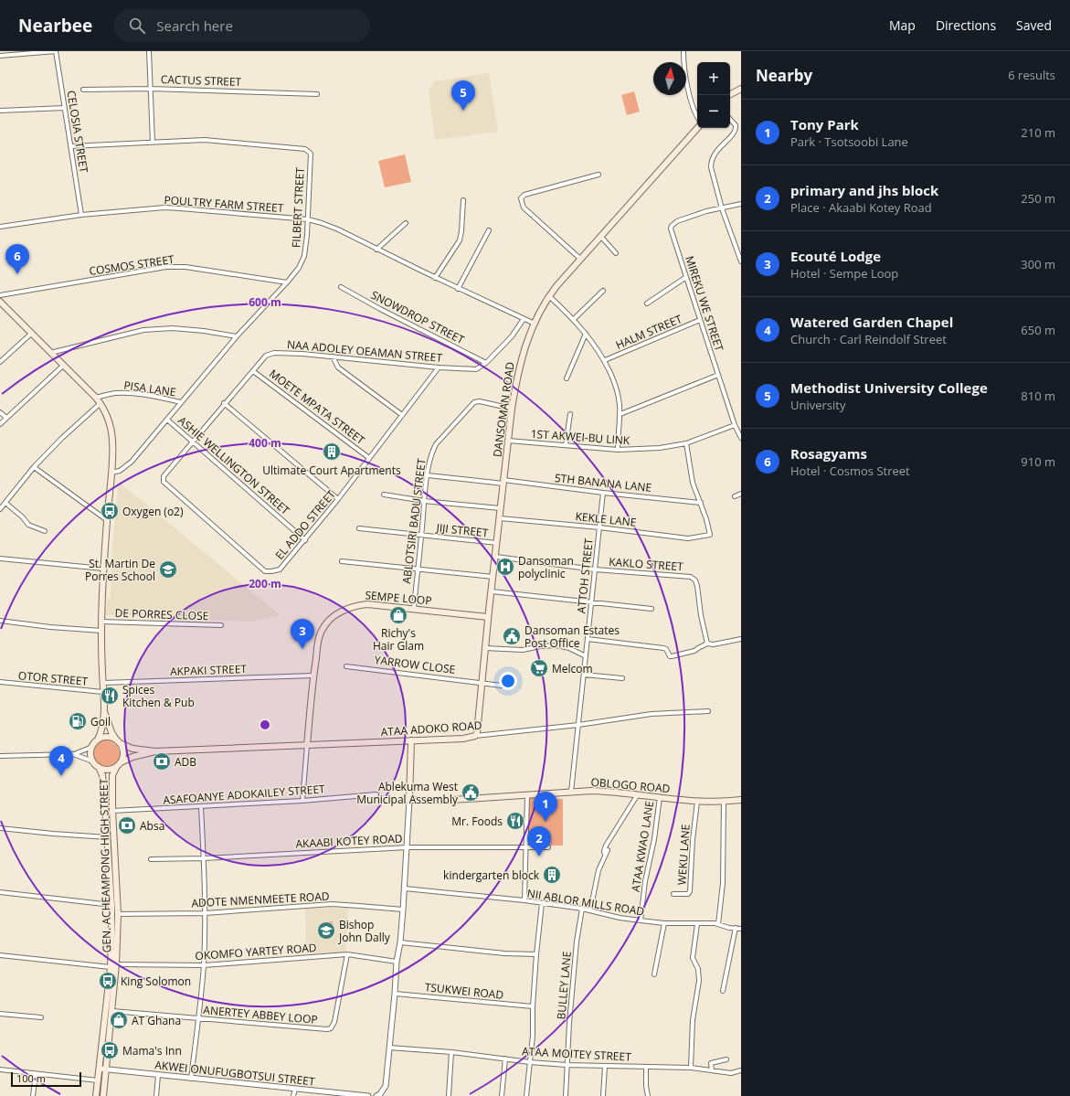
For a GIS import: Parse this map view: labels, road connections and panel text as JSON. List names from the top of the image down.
{
  "streets": {
    "main road": [
      "DANSOMAN ROAD",
      "SEMPE LOOP",
      "ATAA ADOKO ROAD",
      "OBLOGO ROAD",
      "GEN. ACHEAMPONG HIGH STREET"
    ],
    "street": [
      "CACTUS STREET",
      "CELOSIA STREET",
      "POULTRY FARM STREET",
      "FILBERT STREET",
      "COSMOS STREET",
      "MIREKU WE STREET",
      "SNOWDROP STREET",
      "HALM STREET",
      "NAA ADOLEY OEAMAN STREET",
      "PISA LANE",
      "MOETE MPATA STREET",
      "1ST AKWEI-BU LINK",
      "ASHIE WELLINGTON STREET",
      "5TH BANANA LANE",
      "KEKLE LANE",
      "ABLOTSIRI BADU STREET",
      "EL ADDO STREET",
      "JIJI STREET",
      "KAKLO STREET",
      "ATTOH STREET",
      "DE PORRES CLOSE",
      "YARROW CLOSE",
      "AKPAKI STREET",
      "OTOR STREET",
      "ASAFOANYE ADOKAILEY STREET",
      "AKAABI KOTEY ROAD",
      "ATAA KWAO LANE",
      "WEKU LANE",
      "ADOTE NMENMEETE ROAD",
      "NII ABLOR MILLS ROAD",
      "OKOMFO YARTEY ROAD",
      "BULLEY LANE",
      "TSUKWEI ROAD",
      "ANERTEY ABBEY LOOP",
      "ATAA MOITEY STREET",
      "AKWEI ONUFUGBOTSUI STREET"
    ]
  },
  "crossings": [
    ["CELOSIA STREET", "POULTRY FARM STREET"],
    ["CELOSIA STREET", "FILBERT STREET"],
    ["POULTRY FARM STREET", "FILBERT STREET"],
    ["POULTRY FARM STREET", "NAA ADOLEY OEAMAN STREET"],
    ["POULTRY FARM STREET", "DANSOMAN ROAD"],
    ["FILBERT STREET", "COSMOS STREET"],
    ["FILBERT STREET", "PISA LANE"],
    ["FILBERT STREET", "ASHIE WELLINGTON STREET"],
    ["MIREKU WE STREET", "HALM STREET"],
    ["MIREKU WE STREET", "1ST AKWEI-BU LINK"],
    ["SNOWDROP STREET", "NAA ADOLEY OEAMAN STREET"],
    ["NAA ADOLEY OEAMAN STREET", "MOETE MPATA STREET"],
    ["NAA ADOLEY OEAMAN STREET", "ASHIE WELLINGTON STREET"],
    ["NAA ADOLEY OEAMAN STREET", "EL ADDO STREET"],
    ["MOETE MPATA STREET", "EL ADDO STREET"],
    ["DANSOMAN ROAD", "1ST AKWEI-BU LINK"],
    ["DANSOMAN ROAD", "5TH BANANA LANE"],
    ["DANSOMAN ROAD", "KEKLE LANE"],
    ["DANSOMAN ROAD", "ABLOTSIRI BADU STREET"],
    ["DANSOMAN ROAD", "JIJI STREET"],
    ["DANSOMAN ROAD", "KAKLO STREET"],
    ["DANSOMAN ROAD", "SEMPE LOOP"],
    ["DANSOMAN ROAD", "YARROW CLOSE"],
    ["DANSOMAN ROAD", "ATAA ADOKO ROAD"],
    ["ASHIE WELLINGTON STREET", "EL ADDO STREET"],
    ["5TH BANANA LANE", "KEKLE LANE"],
    ["5TH BANANA LANE", "ABLOTSIRI BADU STREET"],
    ["5TH BANANA LANE", "ATTOH STREET"],
    ["KEKLE LANE", "ATTOH STREET"],
    ["ABLOTSIRI BADU STREET", "JIJI STREET"],
    ["ABLOTSIRI BADU STREET", "SEMPE LOOP"],
    ["KAKLO STREET", "ATTOH STREET"],
    ["ATTOH STREET", "ATAA ADOKO ROAD"],
    ["ATTOH STREET", "OBLOGO ROAD"],
    ["SEMPE LOOP", "AKPAKI STREET"],
    ["SEMPE LOOP", "ATAA ADOKO ROAD"],
    ["ATAA ADOKO ROAD", "GEN. ACHEAMPONG HIGH STREET"],
    ["OBLOGO ROAD", "ATAA KWAO LANE"],
    ["OBLOGO ROAD", "WEKU LANE"],
    ["ASAFOANYE ADOKAILEY STREET", "GEN. ACHEAMPONG HIGH STREET"],
    ["ATAA KWAO LANE", "NII ABLOR MILLS ROAD"],
    ["GEN. ACHEAMPONG HIGH STREET", "ADOTE NMENMEETE ROAD"],
    ["GEN. ACHEAMPONG HIGH STREET", "OKOMFO YARTEY ROAD"],
    ["GEN. ACHEAMPONG HIGH STREET", "ANERTEY ABBEY LOOP"],
    ["GEN. ACHEAMPONG HIGH STREET", "AKWEI ONUFUGBOTSUI STREET"],
    ["NII ABLOR MILLS ROAD", "BULLEY LANE"],
    ["OKOMFO YARTEY ROAD", "ANERTEY ABBEY LOOP"],
    ["BULLEY LANE", "ATAA MOITEY STREET"]
  ],
  "places": {
    "building": ["Ultimate Court Apartments", "kindergarten block"],
    "bus stop": ["Oxygen (o2)", "King Solomon", "Mama's Inn"],
    "hospital": ["Dansoman polyclinic"],
    "school or university": ["St. Martin De Porres School", "Bishop John Dally"],
    "shop": ["Richy's Hair Glam", "AT Ghana"],
    "public building": ["Dansoman Estates Post Office", "Ablekuma West Municipal Assembly"],
    "supermarket": ["Melcom"],
    "restaurant": ["Spices Kitchen & Pub", "Mr. Foods"],
    "fuel station": ["Goil"],
    "bank": ["ADB", "Absa"]
  },
  "scale_bar": "100 m",
  "north": "top",
  "page": {
    "header": "Nearbee",
    "search": "Search here",
    "nav": ["Map", "Directions", "Saved"],
    "heading": ["Nearby", "6 results"],
    "map_buttons": ["+", "−"],
    "pins": [
      "5",
      "6",
      "3",
      "4",
      "1",
      "2"
    ],
    "list": [
      {
        "mark": "1",
        "name": "Tony Park",
        "note": "Park · Tsotsoobi Lane",
        "value": "210 m"
      },
      {
        "mark": "2",
        "name": "primary and jhs block",
        "note": "Place · Akaabi Kotey Road",
        "value": "250 m"
      },
      {
        "mark": "3",
        "name": "Ecouté Lodge",
        "note": "Hotel · Sempe Loop",
        "value": "300 m"
      },
      {
        "mark": "4",
        "name": "Watered Garden Chapel",
        "note": "Church · Carl Reindolf Street",
        "value": "650 m"
      },
      {
        "mark": "5",
        "name": "Methodist University College",
        "note": "University",
        "value": "810 m"
      },
      {
        "mark": "6",
        "name": "Rosagyams",
        "note": "Hotel · Cosmos Street",
        "value": "910 m"
      }
    ],
    "scale": "100 m"
  },
  "rings": ["600 m", "400 m", "200 m"]
}
